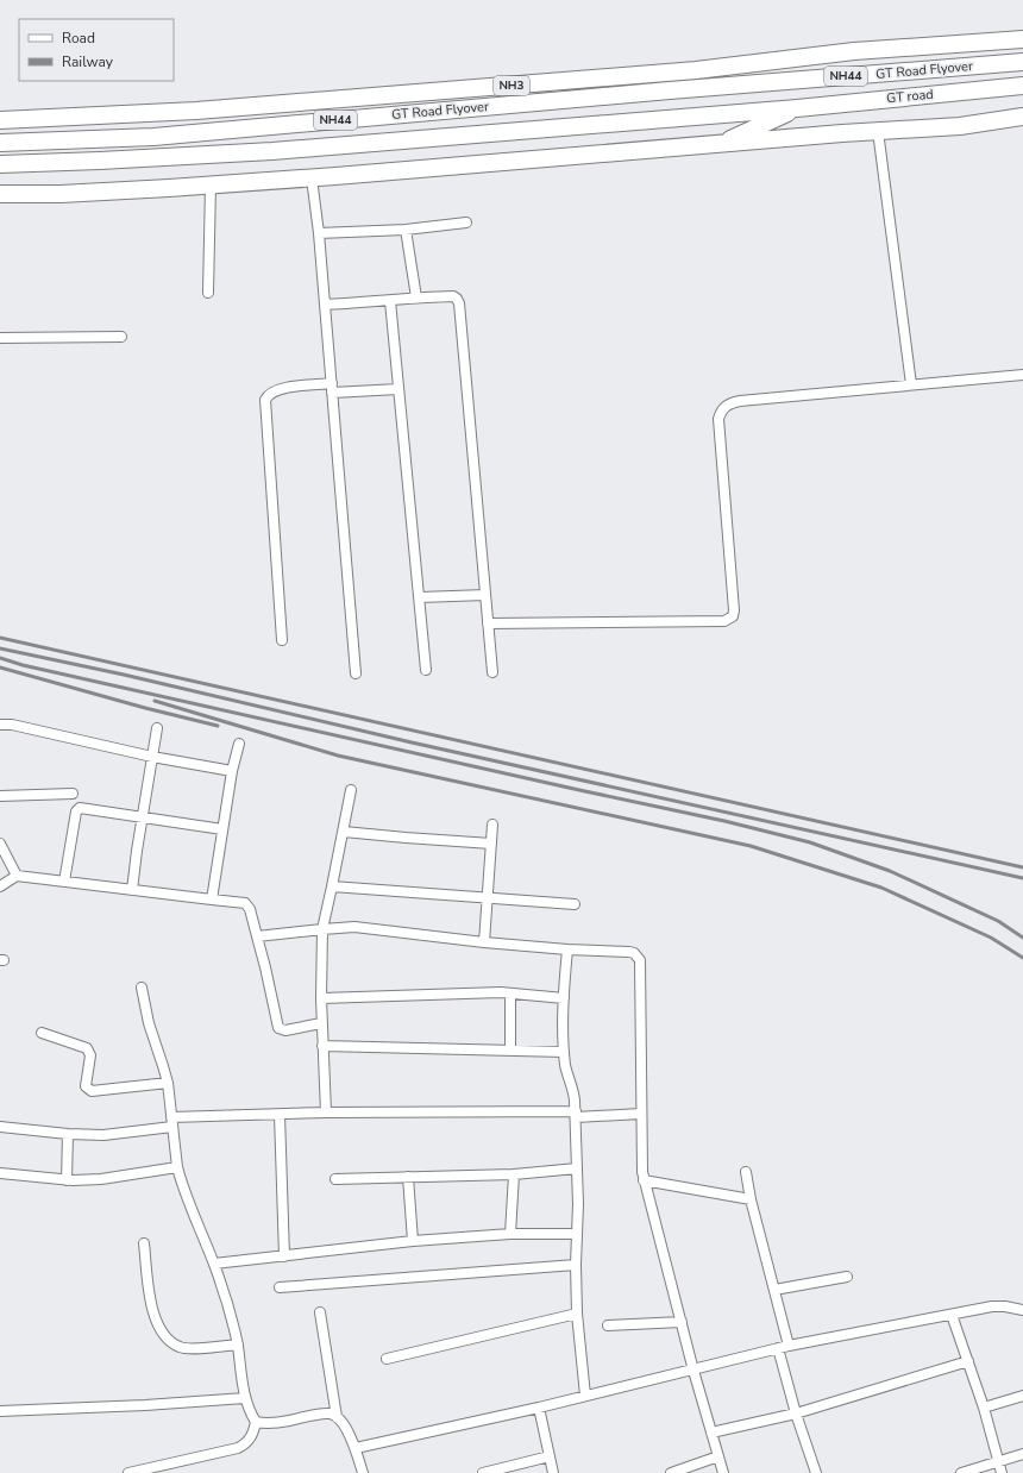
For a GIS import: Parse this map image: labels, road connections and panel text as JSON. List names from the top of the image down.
{
  "streets": {
    "highway": [
      "GT Road Flyover",
      "NH44",
      "NH3",
      "GT road"
    ]
  },
  "crossings": [
    ["GT Road Flyover", "GT road"]
  ],
  "legend": ["Road", "Railway"]
}
